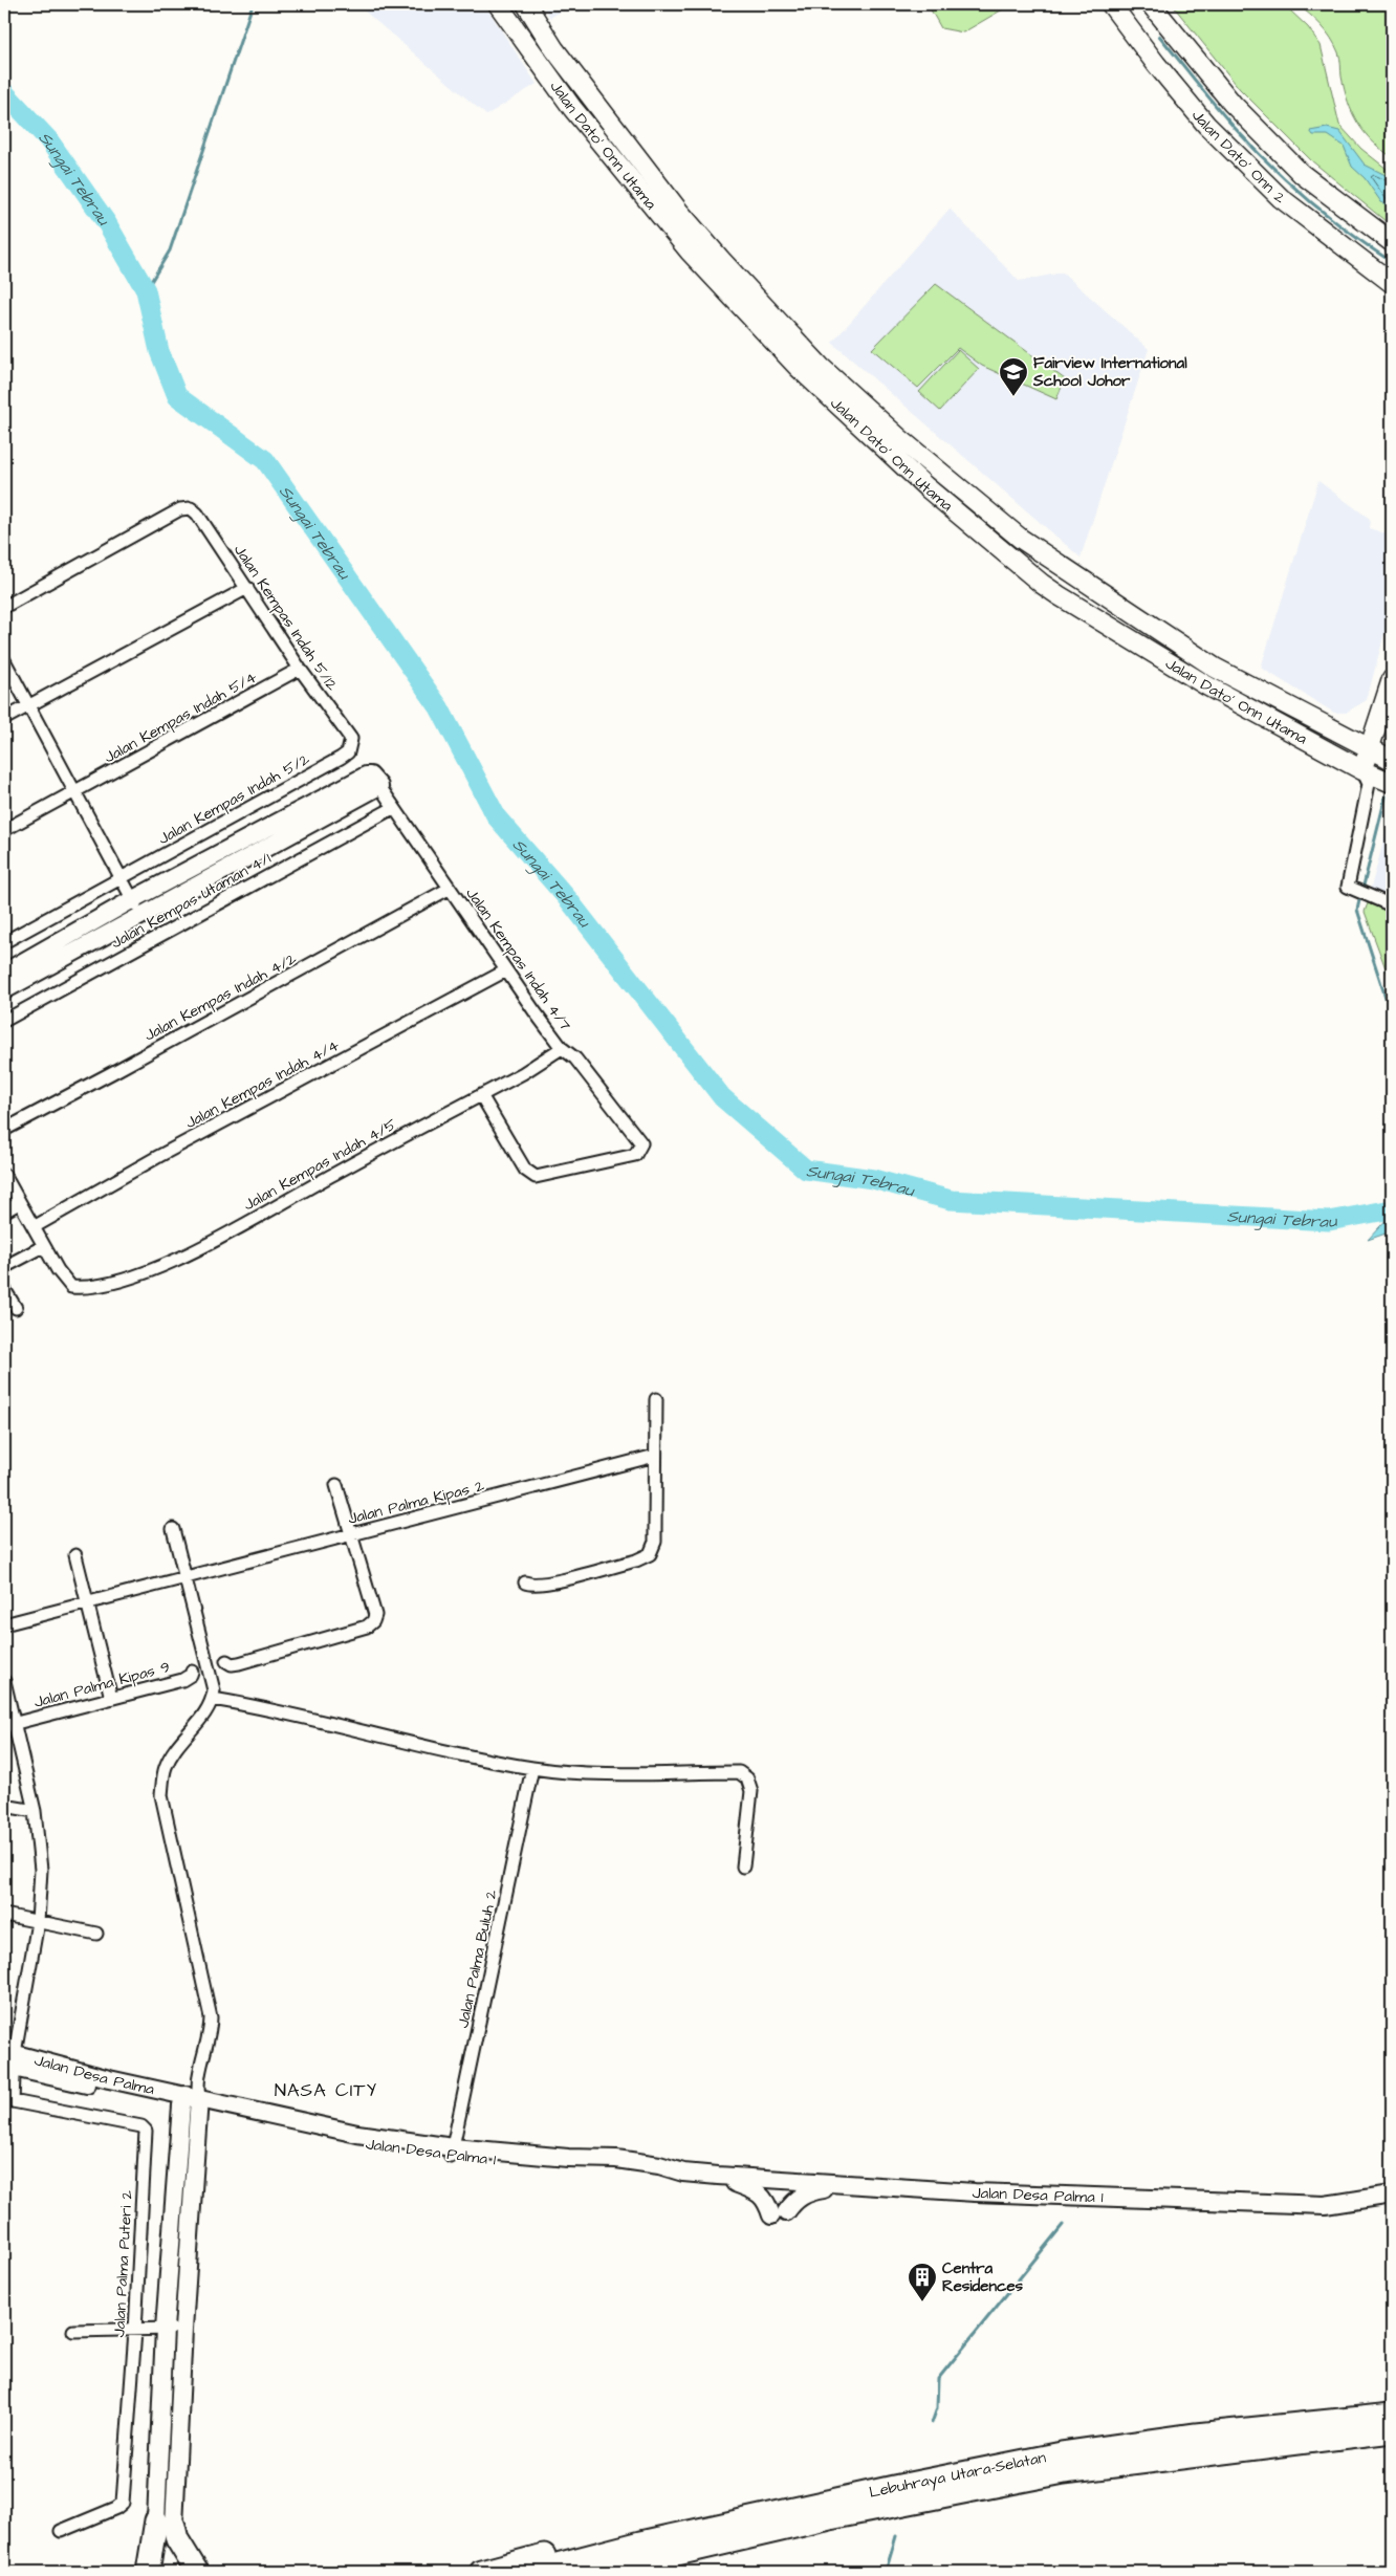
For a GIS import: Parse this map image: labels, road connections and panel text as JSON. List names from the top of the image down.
{
  "streets": {
    "highway": ["Lebuhraya Utara–Selatan"],
    "main road": ["Jalan Dato' Onn Utama", "Jalan Dato' Onn 2"],
    "street": [
      "Jalan Kempas Indah 5/12",
      "Jalan Kempas Indah 5/4",
      "Jalan Kempas Indah 5/2",
      "Jalan Kempas Utaman 4/1",
      "Jalan Kempas Indah 4/7",
      "Jalan Kempas Indah 4/2",
      "Jalan Kempas Indah 4/4",
      "Jalan Kempas Indah 4/5",
      "Jalan Palma Kipas 2",
      "Jalan Palma Kipas 9",
      "Jalan Palma Buluh 2",
      "Jalan Desa Palma",
      "Jalan Desa Palma 1",
      "Jalan Palma Puteri 2"
    ]
  },
  "crossings": [
    ["Jalan Kempas Indah 5/12", "Jalan Kempas Indah 5/4"],
    ["Jalan Kempas Indah 5/12", "Jalan Kempas Indah 5/2"],
    ["Jalan Kempas Utaman 4/1", "Jalan Kempas Indah 4/7"],
    ["Jalan Kempas Indah 4/7", "Jalan Kempas Indah 4/2"],
    ["Jalan Kempas Indah 4/7", "Jalan Kempas Indah 4/4"],
    ["Jalan Kempas Indah 4/7", "Jalan Kempas Indah 4/5"],
    ["Jalan Palma Buluh 2", "Jalan Desa Palma 1"],
    ["Jalan Desa Palma", "Jalan Desa Palma 1"],
    ["Jalan Desa Palma", "Jalan Palma Puteri 2"]
  ],
  "districts": ["NASA CITY"],
  "water": ["Sungai Tebrau"],
  "places": {
    "school or university": ["Fairview International School Johor"],
    "building": ["Centra Residences"]
  }
}
